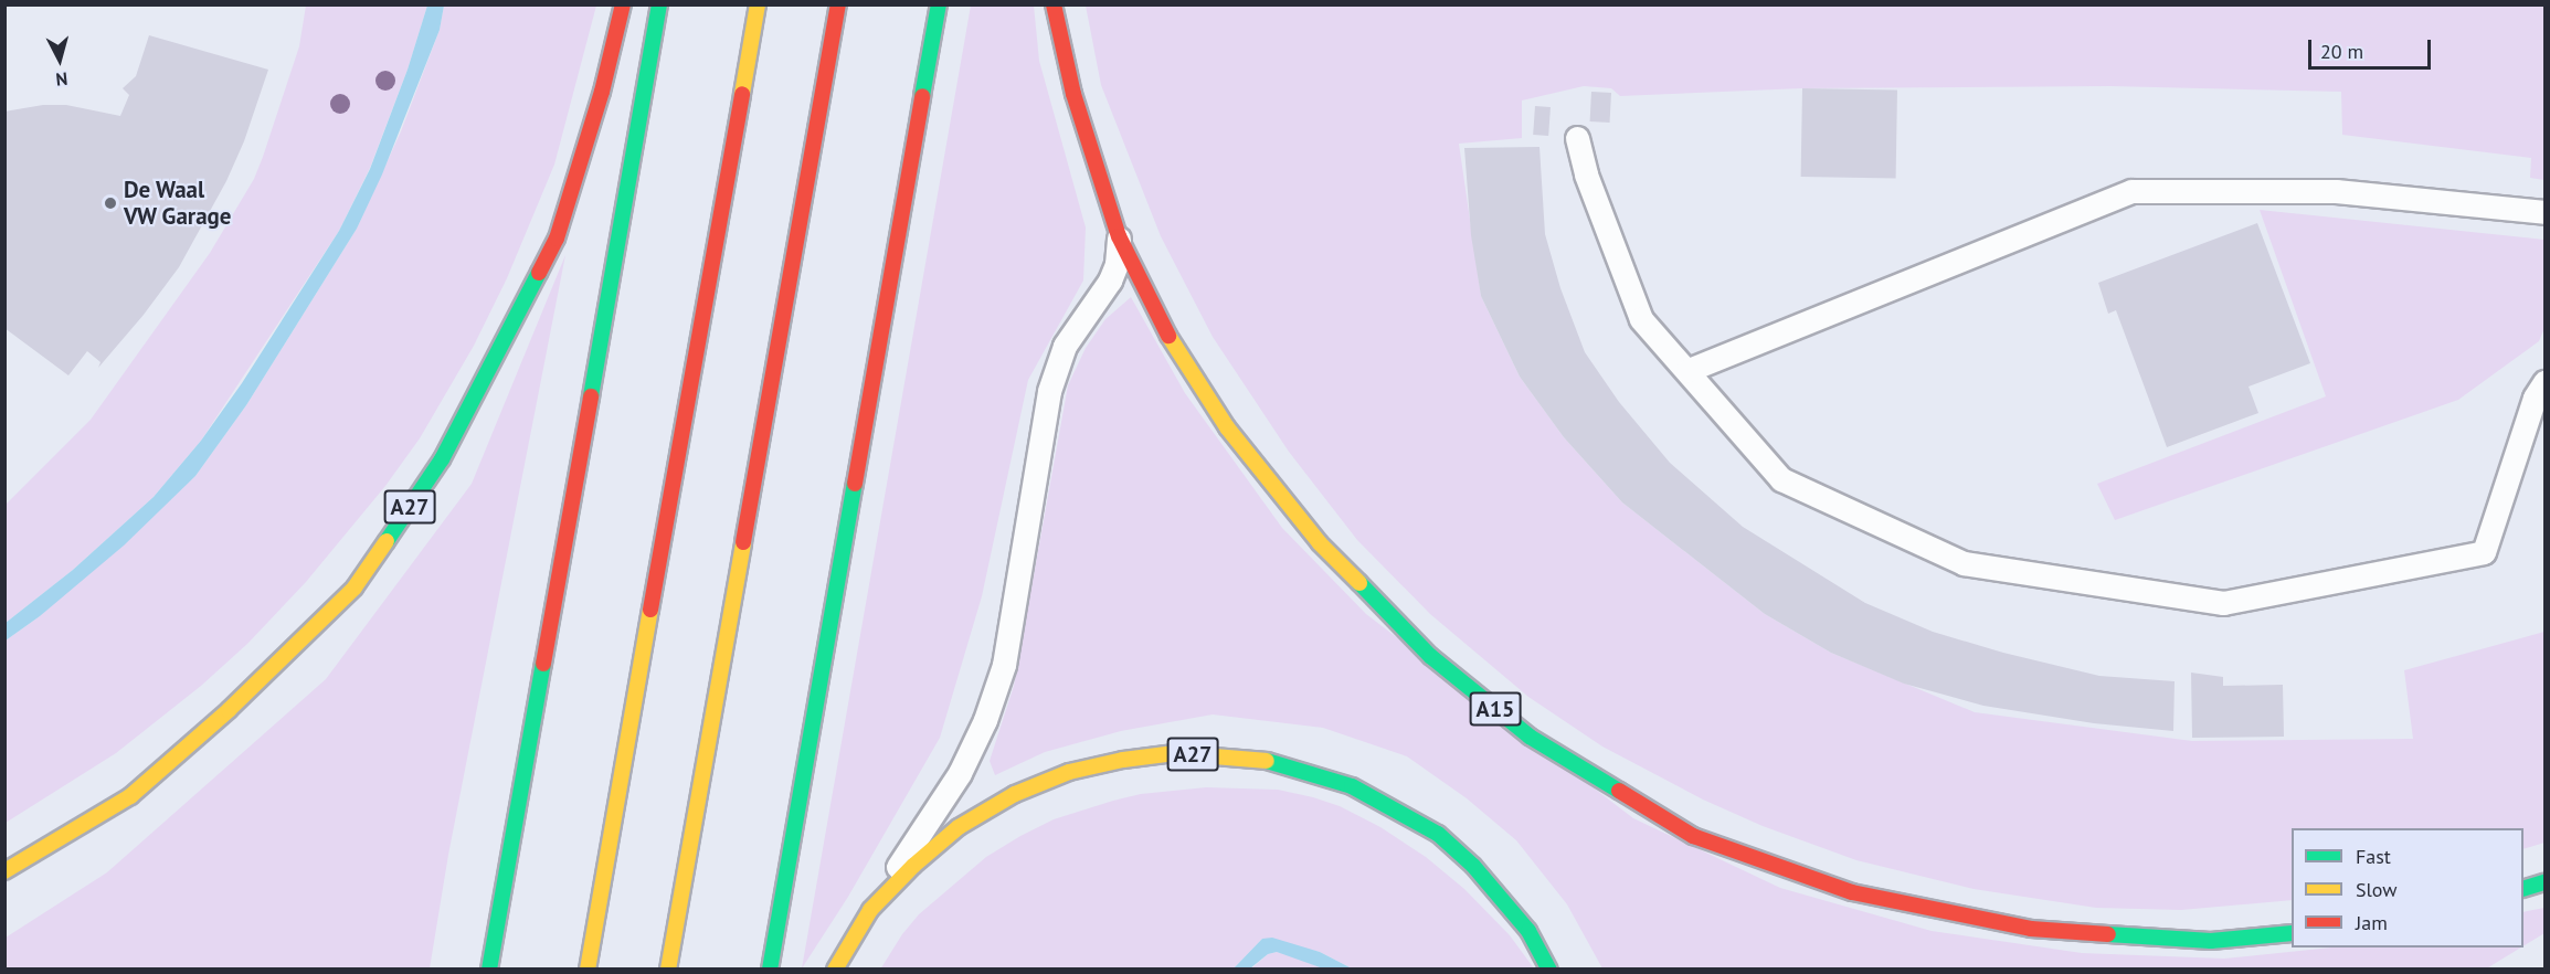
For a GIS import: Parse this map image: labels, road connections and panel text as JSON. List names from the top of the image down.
{
  "streets": {
    "highway": ["A27", "A15"]
  },
  "crossings": [
    ["A27", "A15"]
  ],
  "places": ["De Waal VW Garage"],
  "legend": ["Fast", "Slow", "Jam"],
  "scale_bar": "20 m",
  "north": "bottom"
}
